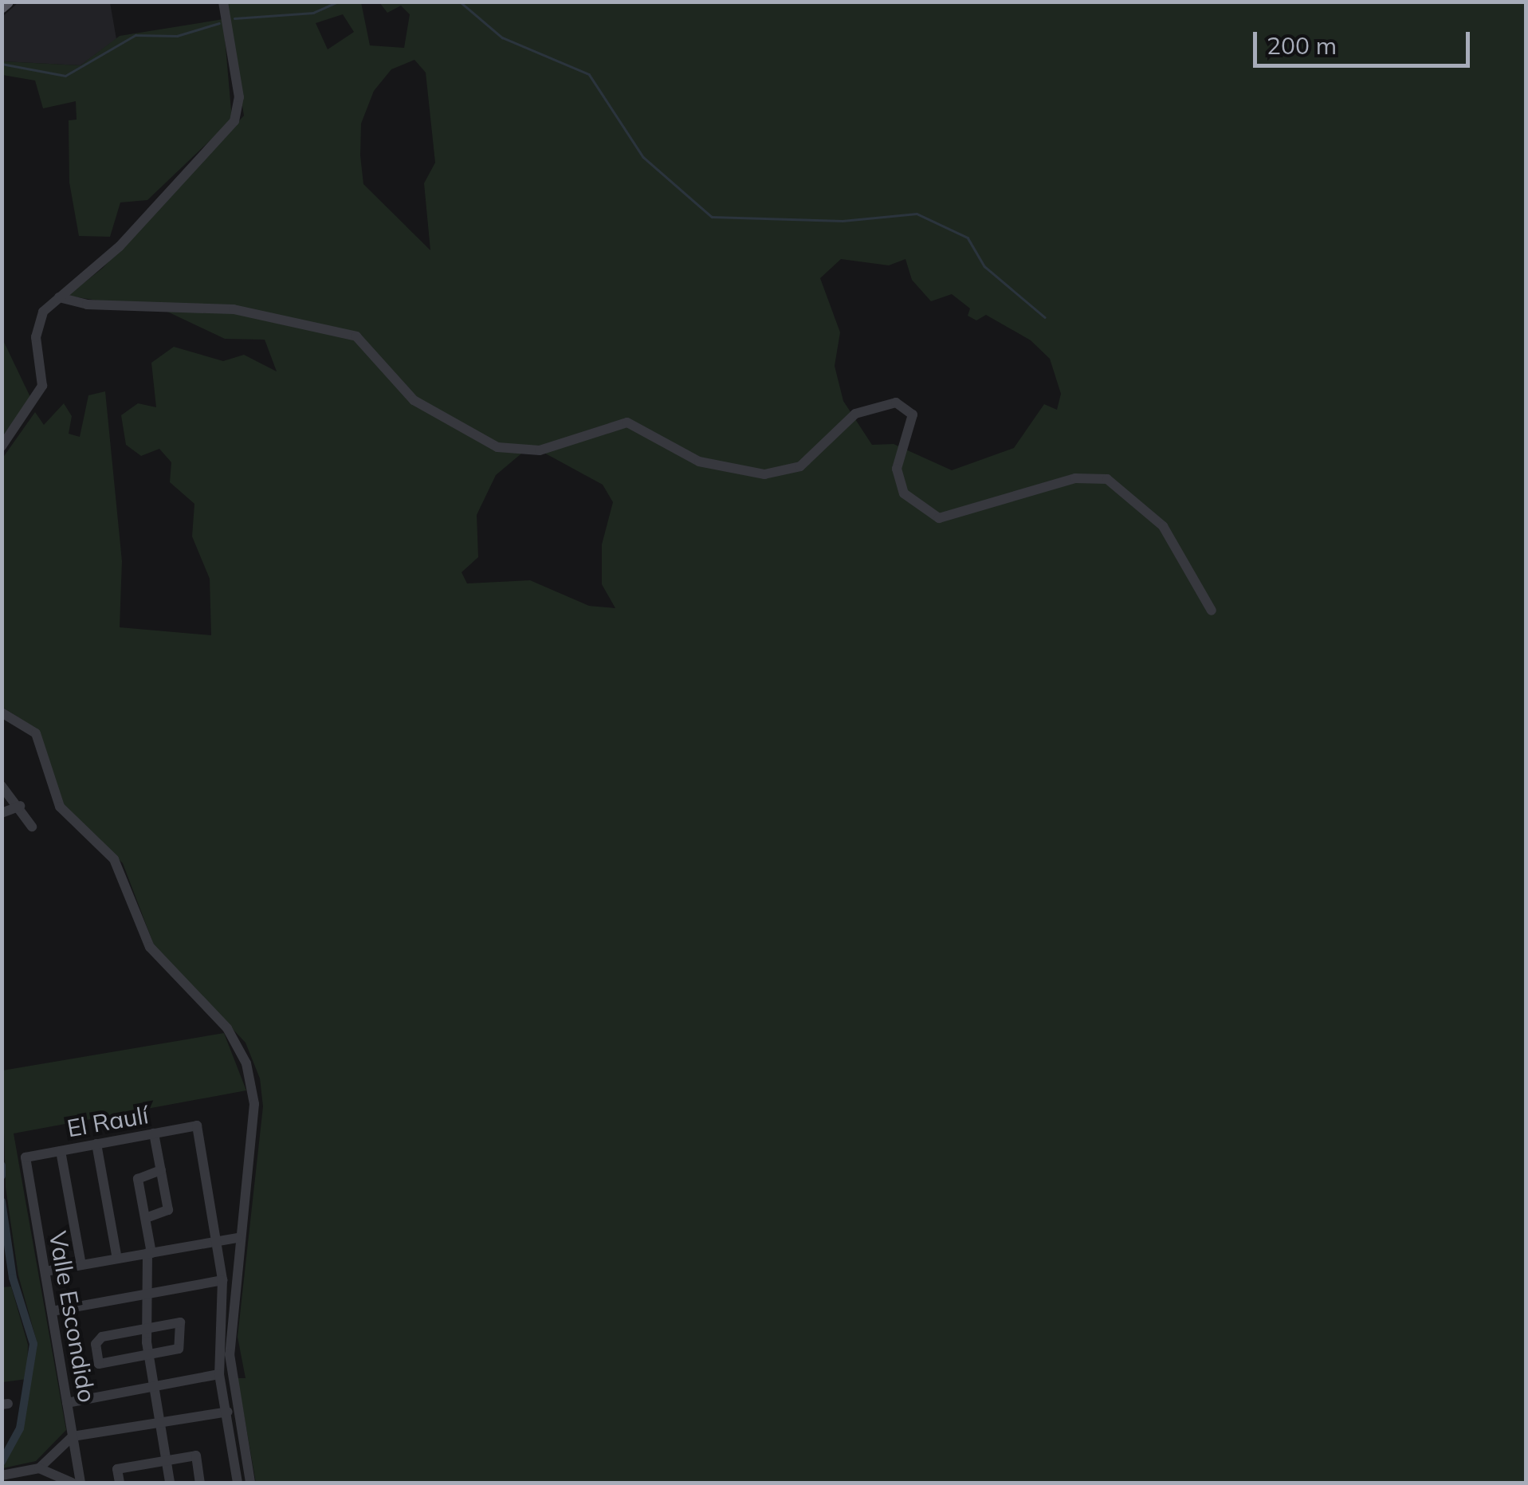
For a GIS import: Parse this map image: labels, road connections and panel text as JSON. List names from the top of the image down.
{
  "streets": {
    "street": ["El Raulí", "Valle Escondido"]
  },
  "crossings": [
    ["El Raulí", "Valle Escondido"]
  ],
  "scale_bar": "200 m"
}
